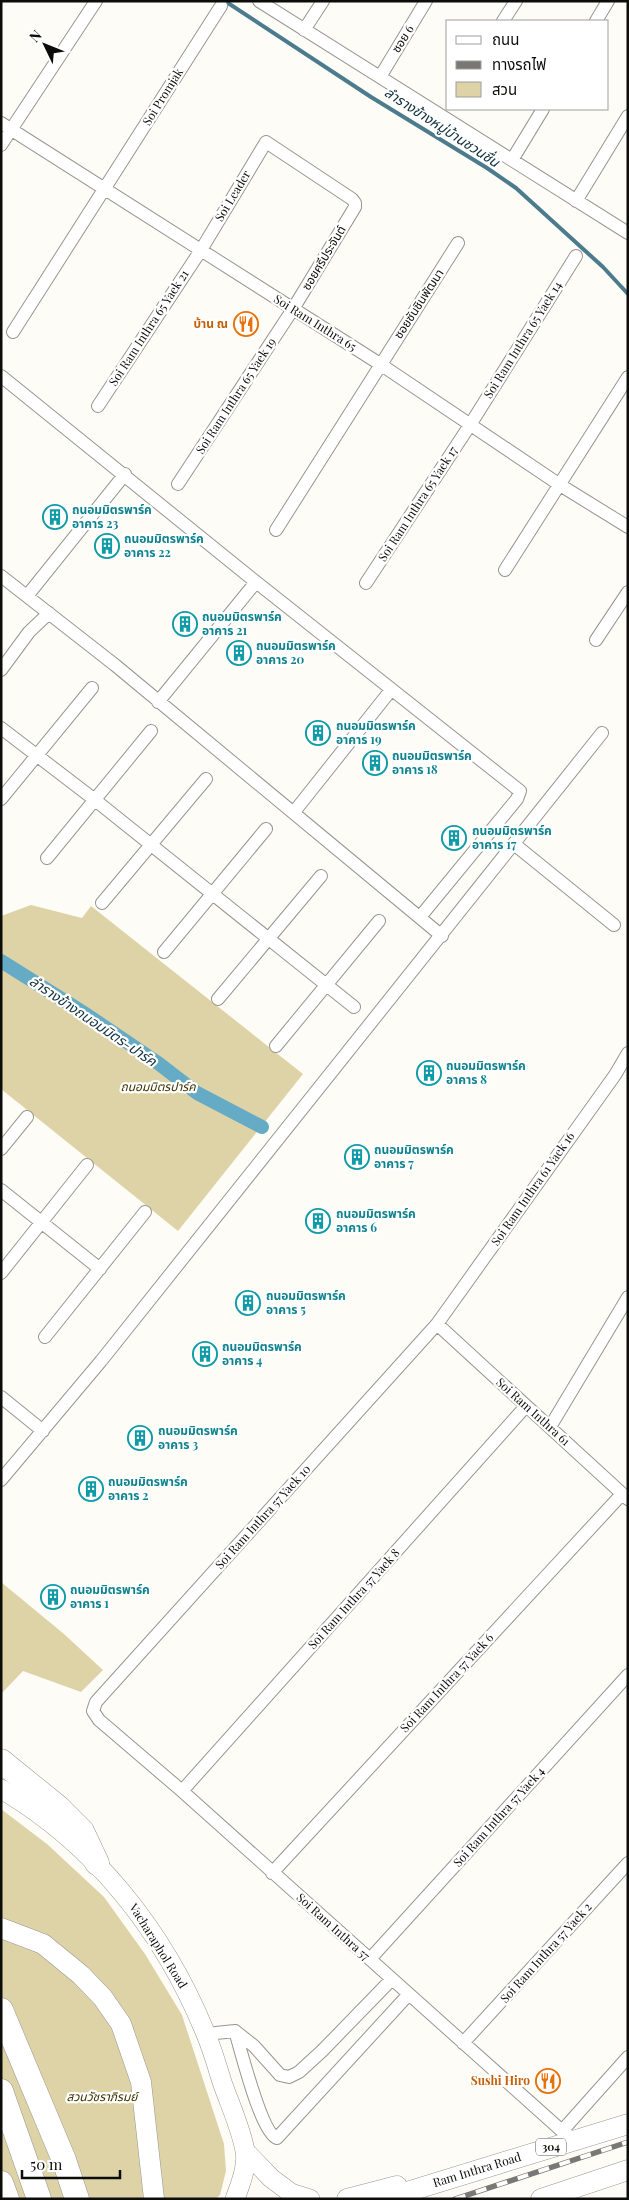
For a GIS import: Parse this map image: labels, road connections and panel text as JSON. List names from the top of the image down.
{
  "streets": {
    "main road": ["Vacharaphol Road", "304", "Ram Inthra Road"],
    "street": [
      "ซอย 6",
      "Soi Promjak",
      "Soi Leader",
      "ซอยศรีประจันต์",
      "ซอยซันชินพัฒนา",
      "Soi Ram Inthra 65",
      "Soi Ram Inthra 65 Yaek 21",
      "Soi Ram Inthra 65 Yaek 14",
      "Soi Ram Inthra 65 Yaek 19",
      "Soi Ram Inthra 65 Yaek 17",
      "Soi Ram Inthra 61 Yaek 16",
      "Soi Ram Inthra 61",
      "Soi Ram Inthra 57 Yaek 10",
      "Soi Ram Inthra 57 Yaek 8",
      "Soi Ram Inthra 57 Yaek 6",
      "Soi Ram Inthra 57 Yaek 4",
      "Soi Ram Inthra 57",
      "Soi Ram Inthra 57 Yaek 2"
    ]
  },
  "crossings": [
    ["Soi Promjak", "Soi Ram Inthra 65"],
    ["Soi Leader", "ซอยศรีประจันต์"],
    ["Soi Leader", "Soi Ram Inthra 65"],
    ["Soi Leader", "Soi Ram Inthra 65 Yaek 21"],
    ["ซอยศรีประจันต์", "Soi Ram Inthra 65"],
    ["ซอยศรีประจันต์", "Soi Ram Inthra 65 Yaek 19"],
    ["ซอยซันชินพัฒนา", "Soi Ram Inthra 65"],
    ["Soi Ram Inthra 65", "Soi Ram Inthra 65 Yaek 21"],
    ["Soi Ram Inthra 65", "Soi Ram Inthra 65 Yaek 14"],
    ["Soi Ram Inthra 65", "Soi Ram Inthra 65 Yaek 19"],
    ["Soi Ram Inthra 65", "Soi Ram Inthra 65 Yaek 17"],
    ["Soi Ram Inthra 65 Yaek 14", "Soi Ram Inthra 65 Yaek 17"],
    ["Soi Ram Inthra 61 Yaek 16", "Soi Ram Inthra 61"],
    ["Soi Ram Inthra 61 Yaek 16", "Soi Ram Inthra 57 Yaek 10"],
    ["Soi Ram Inthra 61", "Soi Ram Inthra 57 Yaek 10"],
    ["Soi Ram Inthra 61", "Soi Ram Inthra 57 Yaek 8"],
    ["Soi Ram Inthra 61", "Soi Ram Inthra 57 Yaek 6"],
    ["Soi Ram Inthra 57 Yaek 10", "Soi Ram Inthra 57"],
    ["Soi Ram Inthra 57 Yaek 8", "Soi Ram Inthra 57"],
    ["Soi Ram Inthra 57 Yaek 6", "Soi Ram Inthra 57"],
    ["Soi Ram Inthra 57 Yaek 4", "Soi Ram Inthra 57"],
    ["Soi Ram Inthra 57", "Soi Ram Inthra 57 Yaek 2"],
    ["Soi Ram Inthra 57", "Ram Inthra Road"]
  ],
  "water": ["ลำรางข้างหมู่บ้านชวนชื่น", "ลำรางข้างถนอมมิตร-ปาร์ค"],
  "parks": ["ถนอมมิตรปาร์ค", "สวนวัชราภิรมย์"],
  "places": {
    "restaurant": ["บ้าน ณ", "Sushi Hiro"],
    "building": [
      "ถนอมมิตรพาร์ค อาคาร 23",
      "ถนอมมิตรพาร์ค อาคาร 22",
      "ถนอมมิตรพาร์ค อาคาร 21",
      "ถนอมมิตรพาร์ค อาคาร 20",
      "ถนอมมิตรพาร์ค อาคาร 19",
      "ถนอมมิตรพาร์ค อาคาร 18",
      "ถนอมมิตรพาร์ค อาคาร 17",
      "ถนอมมิตรพาร์ค อาคาร 8",
      "ถนอมมิตรพาร์ค อาคาร 7",
      "ถนอมมิตรพาร์ค อาคาร 6",
      "ถนอมมิตรพาร์ค อาคาร 5",
      "ถนอมมิตรพาร์ค อาคาร 4",
      "ถนอมมิตรพาร์ค อาคาร 3",
      "ถนอมมิตรพาร์ค อาคาร 2",
      "ถนอมมิตรพาร์ค อาคาร 1"
    ]
  },
  "legend": ["ถนน", "ทางรถไฟ", "สวน"],
  "scale_bar": "50 m",
  "north": "top left"
}
